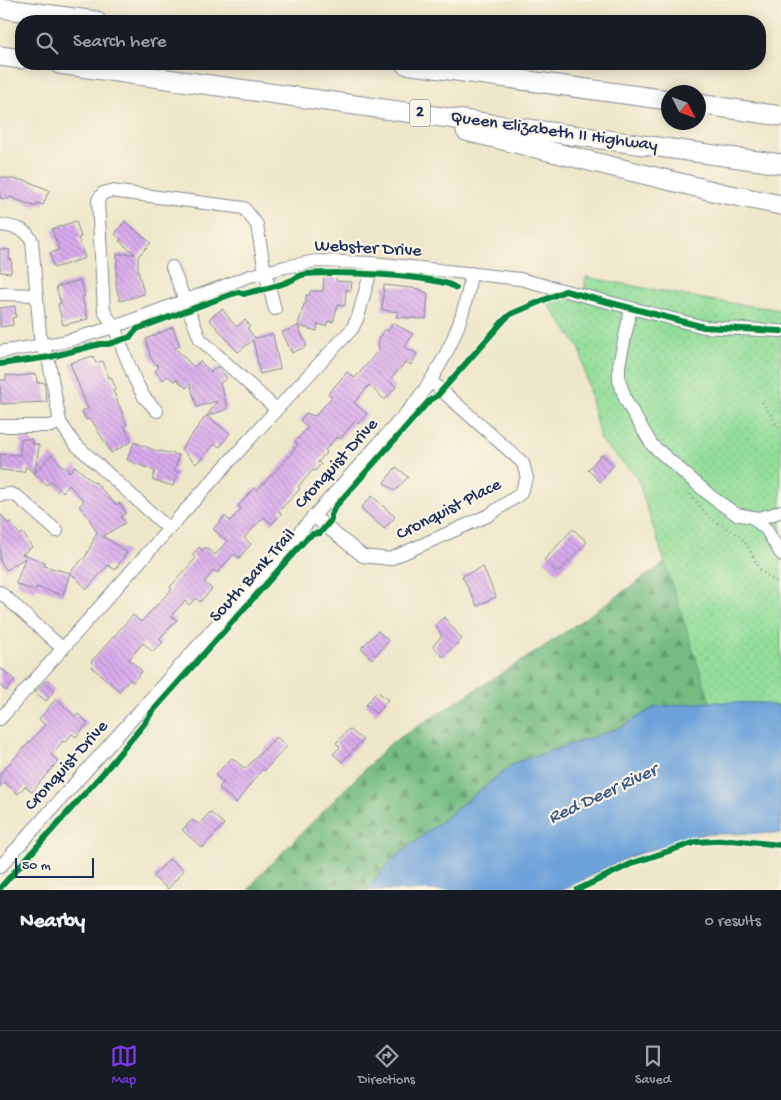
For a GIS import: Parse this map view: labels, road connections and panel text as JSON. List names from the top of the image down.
{
  "streets": {
    "highway": ["2", "Queen Elizabeth II Highway"],
    "street": ["Webster Drive", "Cronquist Drive", "Cronquist Place"],
    "cycle path": ["South Bank Trail"]
  },
  "crossings": [
    ["Webster Drive", "Cronquist Drive"],
    ["Cronquist Drive", "Cronquist Place"]
  ],
  "water": ["Red Deer River"],
  "scale_bar": "50 m",
  "north": "bottom right",
  "page": {
    "search": "Search here",
    "scale": "50 m",
    "heading": ["Nearby", "0 results"],
    "nav": ["Map", "Directions", "Saved"]
  }
}
